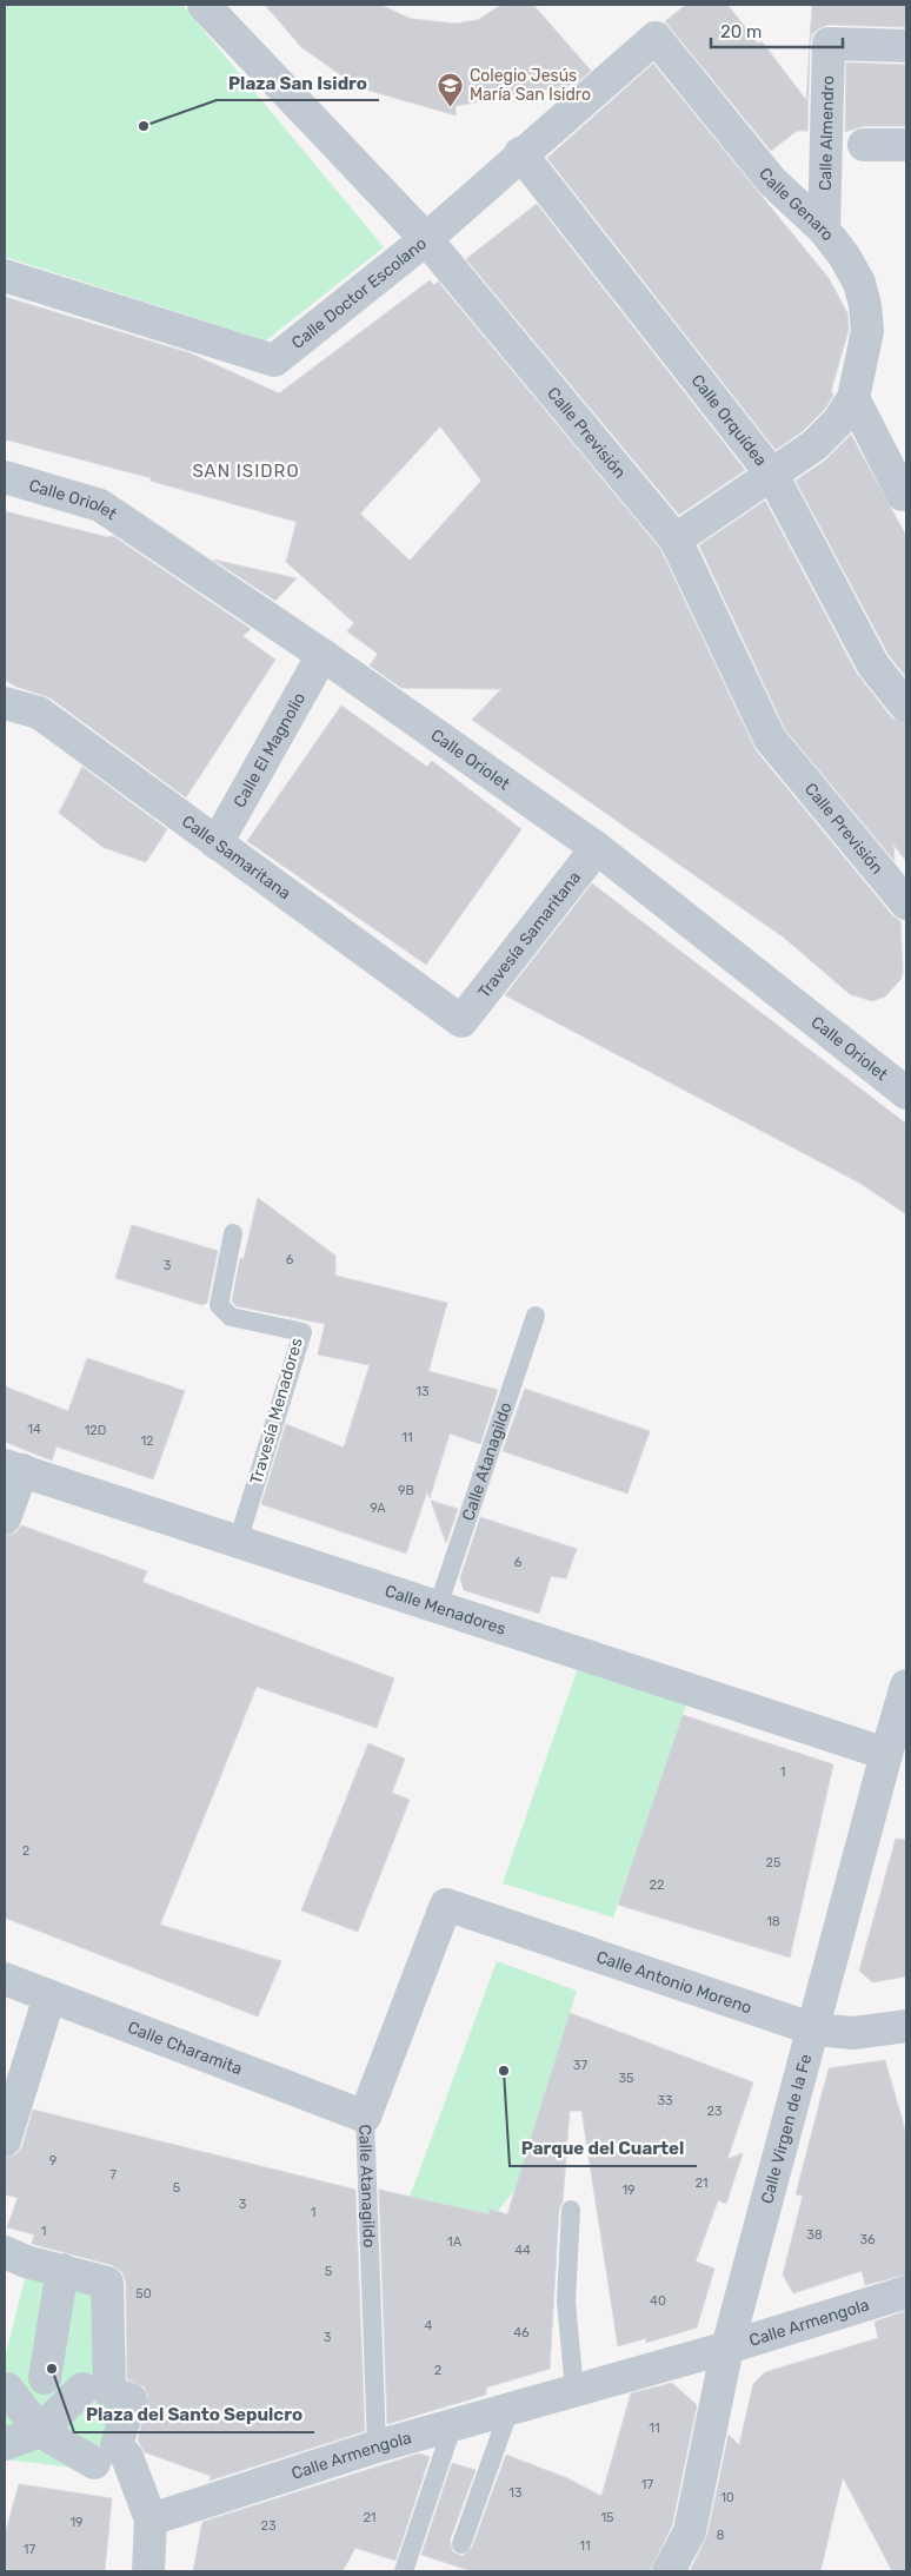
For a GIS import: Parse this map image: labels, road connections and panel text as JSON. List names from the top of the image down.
{
  "streets": {
    "street": [
      "Calle Almendro",
      "Calle Genaro",
      "Calle Doctor Escolano",
      "Calle Orquídea",
      "Calle Previsión",
      "Calle Oriolet",
      "Calle El Magnolio",
      "Calle Samaritana",
      "Travesía Samaritana",
      "Calle Atanagildo",
      "Calle Menadores",
      "Calle Antonio Moreno",
      "Calle Charamita",
      "Calle Virgen de la Fe",
      "Calle Armengola"
    ],
    "lane": ["Travesía Menadores"]
  },
  "crossings": [
    ["Calle Almendro", "Calle Genaro"],
    ["Calle Genaro", "Calle Doctor Escolano"],
    ["Calle Doctor Escolano", "Calle Orquídea"],
    ["Calle Doctor Escolano", "Calle Previsión"],
    ["Calle Oriolet", "Calle El Magnolio"],
    ["Calle Oriolet", "Travesía Samaritana"],
    ["Calle El Magnolio", "Calle Samaritana"],
    ["Calle Samaritana", "Travesía Samaritana"],
    ["Travesía Menadores", "Calle Menadores"],
    ["Calle Atanagildo", "Calle Menadores"],
    ["Calle Atanagildo", "Calle Antonio Moreno"],
    ["Calle Atanagildo", "Calle Charamita"],
    ["Calle Atanagildo", "Calle Armengola"],
    ["Calle Menadores", "Calle Virgen de la Fe"],
    ["Calle Antonio Moreno", "Calle Virgen de la Fe"],
    ["Calle Virgen de la Fe", "Calle Armengola"]
  ],
  "districts": ["SAN ISIDRO"],
  "places": {
    "school or university": ["Colegio Jesús María San Isidro"],
    "other": ["Plaza San Isidro", "Parque del Cuartel", "Plaza del Santo Sepulcro"]
  },
  "house_numbers": [
    "6",
    "3",
    "13",
    "14",
    "12D",
    "11",
    "12",
    "9B",
    "9A",
    "6",
    "1",
    "2",
    "25",
    "22",
    "18",
    "37",
    "35",
    "33",
    "23",
    "9",
    "7",
    "21",
    "5",
    "19",
    "3",
    "1",
    "1",
    "38",
    "36",
    "1A",
    "44",
    "5",
    "50",
    "40",
    "4",
    "46",
    "3",
    "2",
    "11",
    "17",
    "13",
    "10",
    "21",
    "15",
    "19",
    "23",
    "8",
    "11",
    "17"
  ],
  "scale_bar": "20 m"
}
